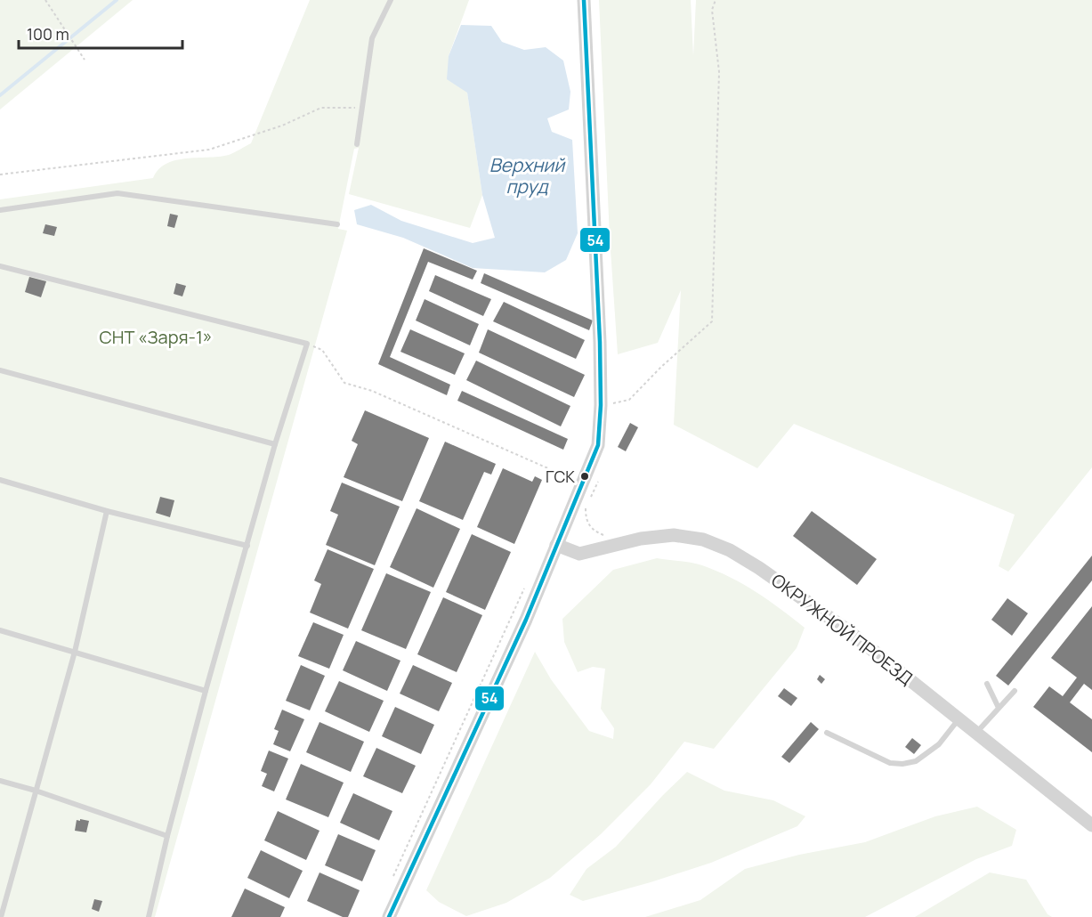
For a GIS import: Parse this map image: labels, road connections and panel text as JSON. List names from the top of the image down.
{
  "streets": {
    "street": ["ОКРУЖНОЙ ПРОЕЗД"]
  },
  "water": ["Верхний пруд"],
  "parks": ["СНТ «Заря-1»"],
  "places": ["ГСК"],
  "lines": ["transit line 54"],
  "scale_bar": "100 m"
}
